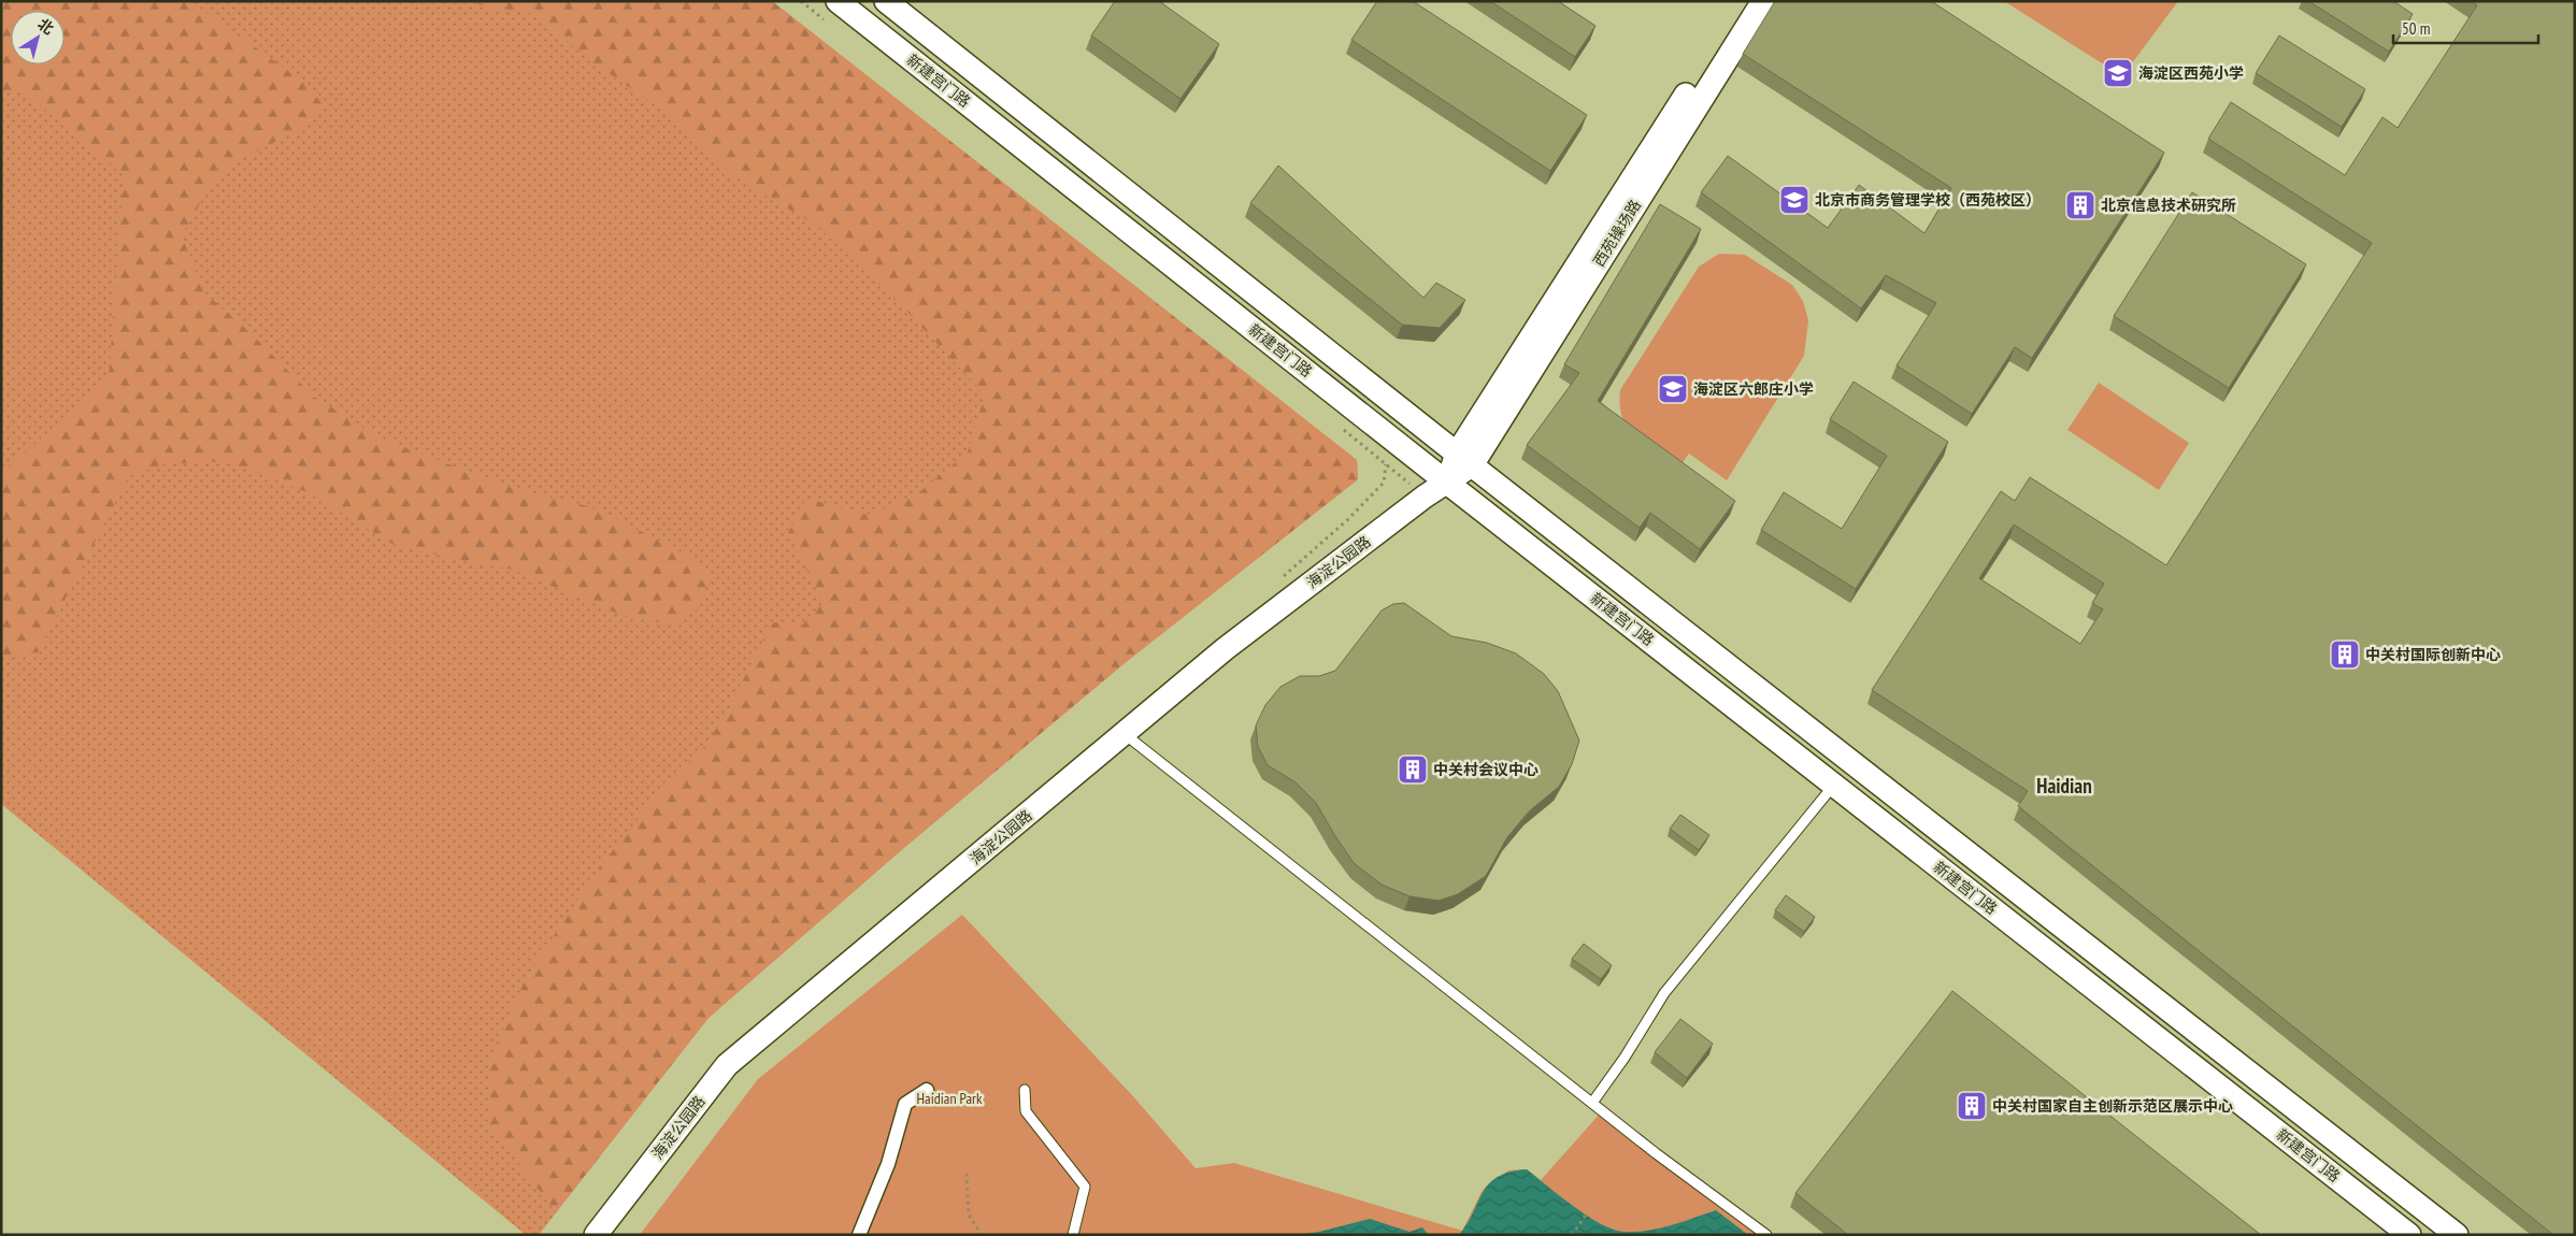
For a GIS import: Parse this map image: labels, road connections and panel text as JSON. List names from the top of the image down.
{
  "streets": {
    "street": ["新建宫门路", "西苑操场路", "海淀公园路"]
  },
  "crossings": [
    ["新建宫门路", "西苑操场路"],
    ["新建宫门路", "海淀公园路"],
    ["西苑操场路", "海淀公园路"]
  ],
  "districts": ["Haidian"],
  "parks": ["Haidian Park"],
  "places": {
    "school or university": ["海淀区西苑小学", "北京市商务管理学校（西苑校区）", "海淀区六郎庄小学"],
    "building": [
      "北京信息技术研究所",
      "中关村国际创新中心",
      "中关村会议中心",
      "中关村国家自主创新示范区展示中心"
    ]
  },
  "scale_bar": "50 m",
  "north": "top right"
}
